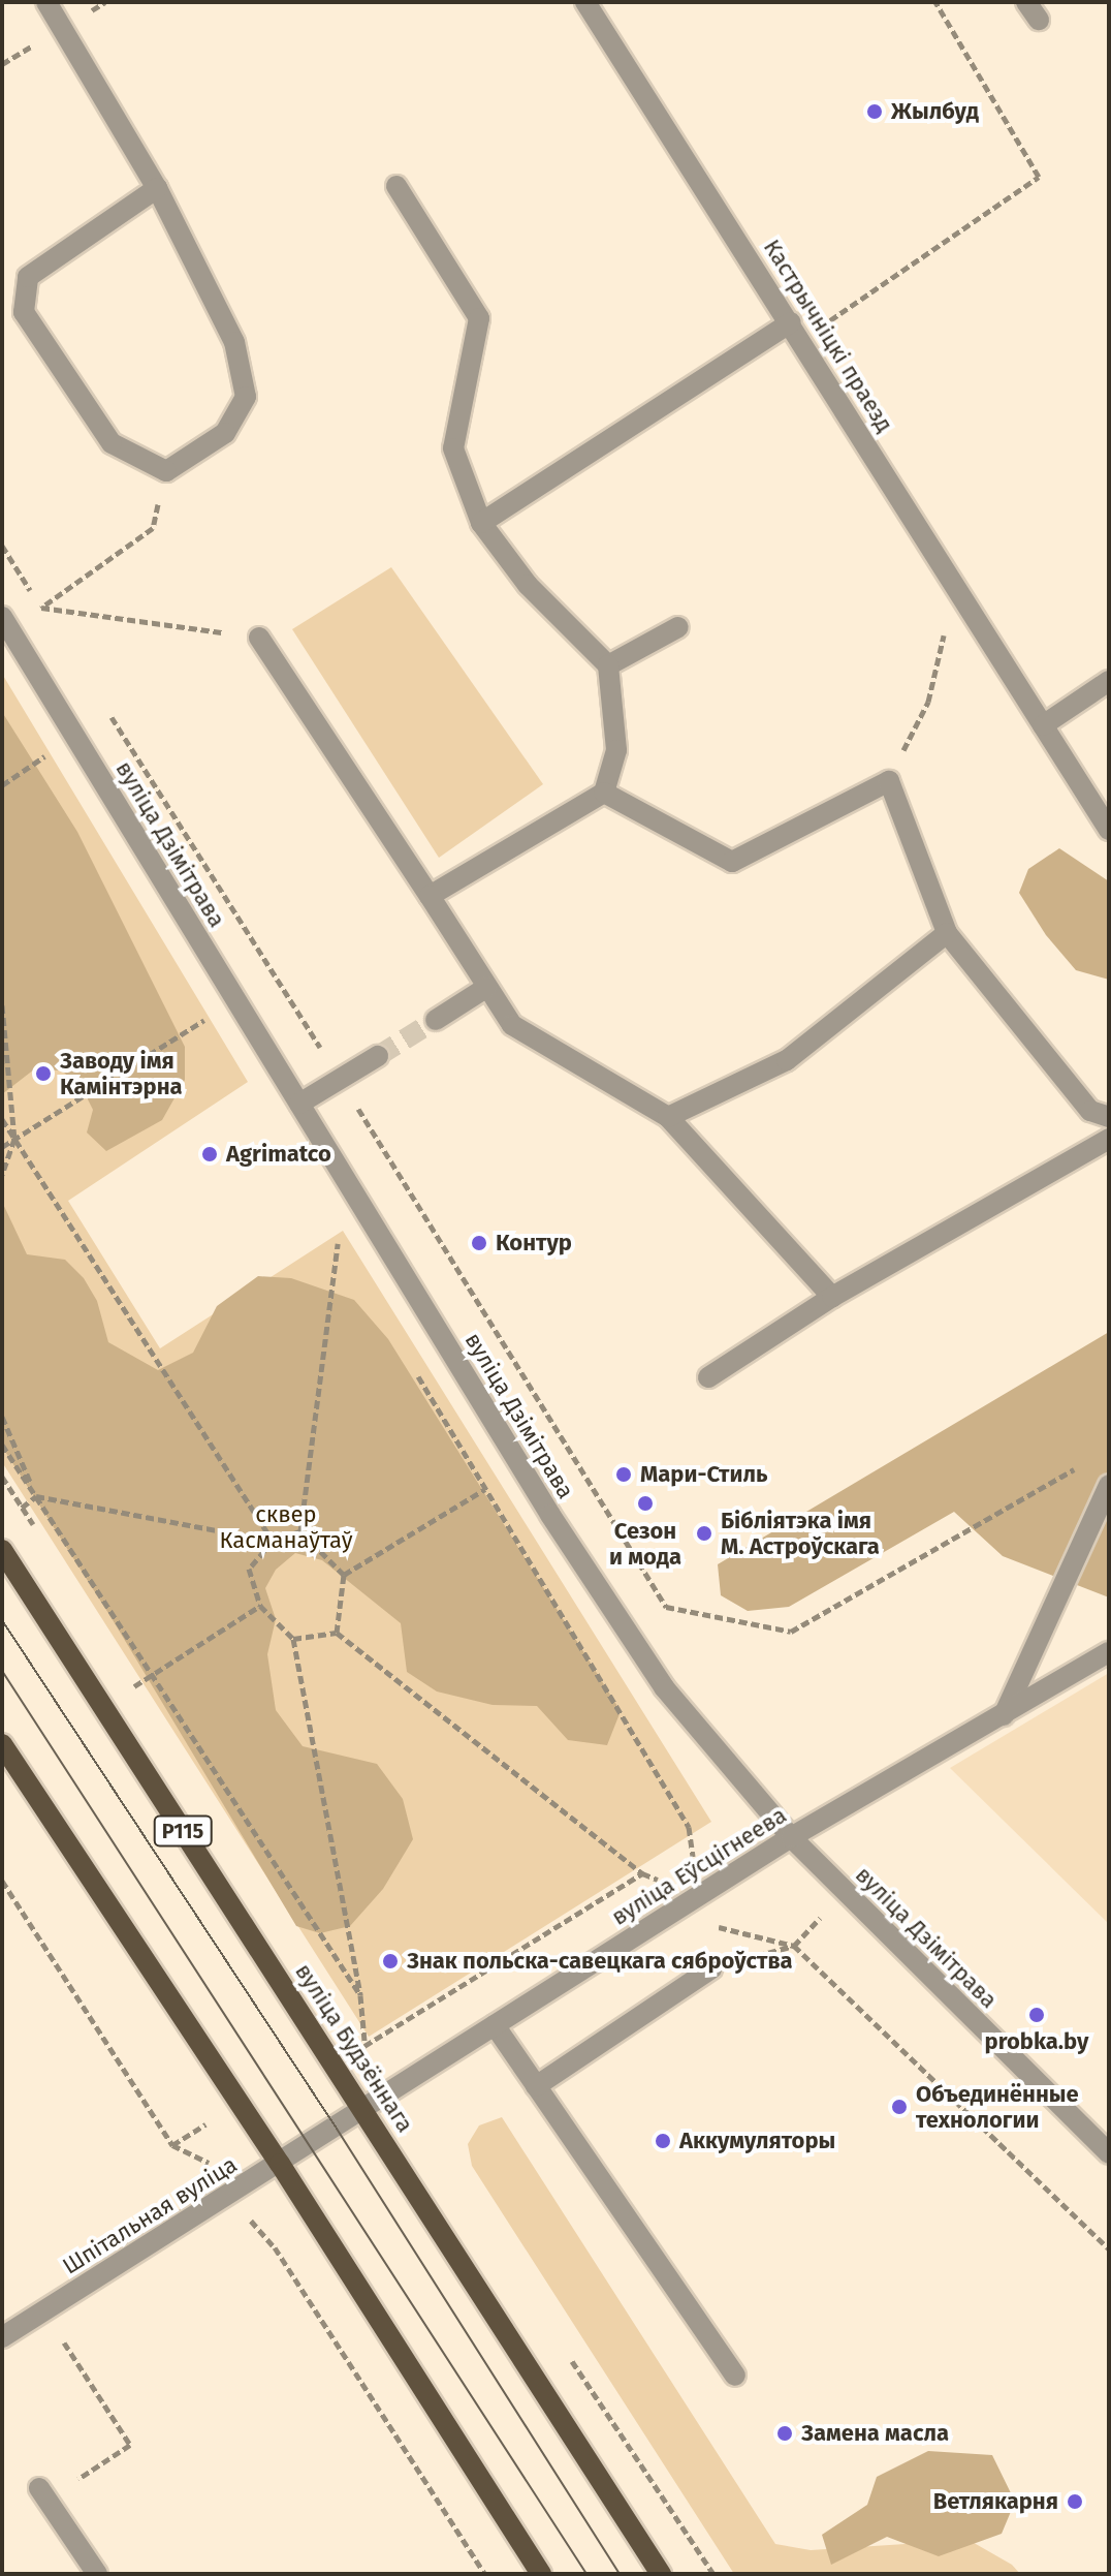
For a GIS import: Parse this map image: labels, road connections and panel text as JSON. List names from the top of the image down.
{
  "streets": {
    "main road": ["Р115", "вуліца Будзённага"],
    "street": [
      "Кастрычніцкі праезд",
      "вуліца Дзімітрава",
      "вуліца Еўсцігнеева",
      "Шпітальная вуліца"
    ]
  },
  "crossings": [
    ["вуліца Дзімітрава", "вуліца Еўсцігнеева"],
    ["вуліца Еўсцігнеева", "вуліца Будзённага"],
    ["вуліца Еўсцігнеева", "Шпітальная вуліца"]
  ],
  "parks": ["сквер Касманаўтаў"],
  "places": [
    "Жылбуд",
    "Заводу імя Камінтэрна",
    "Agrimatco",
    "Контур",
    "Мари-Стиль",
    "Сезон и мода",
    "Бібліятэка імя М. Астроўскага",
    "Знак польска-савецкага сяброўства",
    "probka.by",
    "Объединённые технологии",
    "Аккумуляторы",
    "Замена масла",
    "Ветлякарня"
  ]
}
